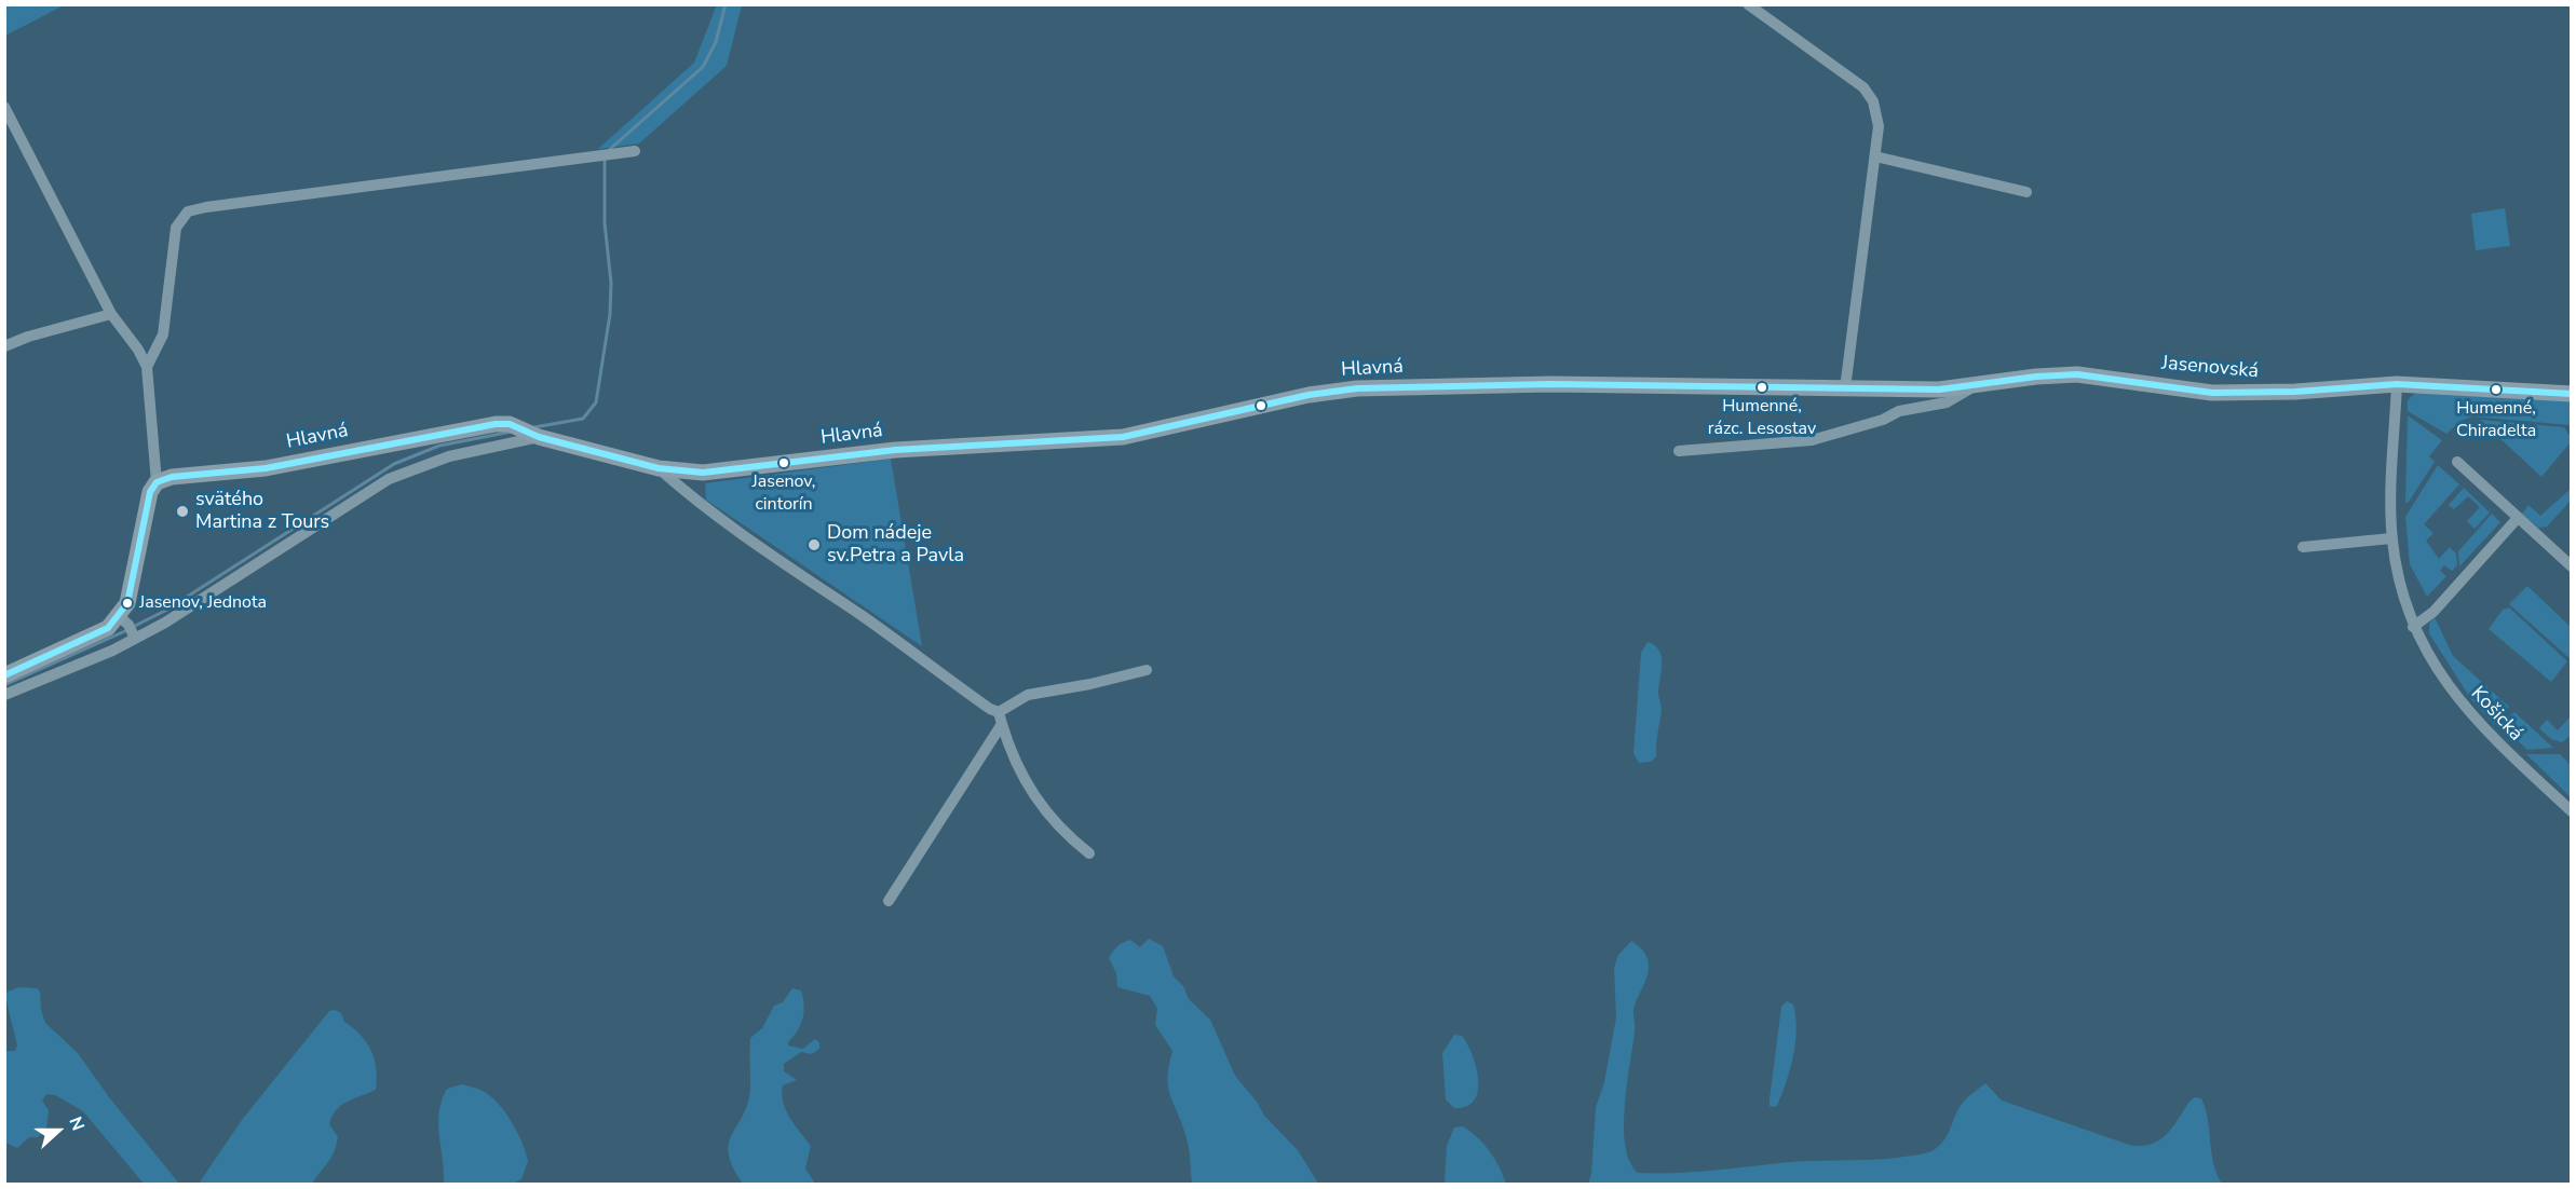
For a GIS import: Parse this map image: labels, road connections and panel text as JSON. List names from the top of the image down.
{
  "streets": {
    "street": ["Jasenovská", "Hlavná", "Košická"]
  },
  "crossings": [
    ["Jasenovská", "Hlavná"],
    ["Jasenovská", "Košická"]
  ],
  "places": [
    "Humenné, rázc. Lesostav",
    "Humenné, Chiradelta",
    "Jasenov, cintorín",
    "svätého Martina z Tours",
    "Dom nádeje sv.Petra a Pavla",
    "Jasenov, Jednota"
  ],
  "north": "right"
}
